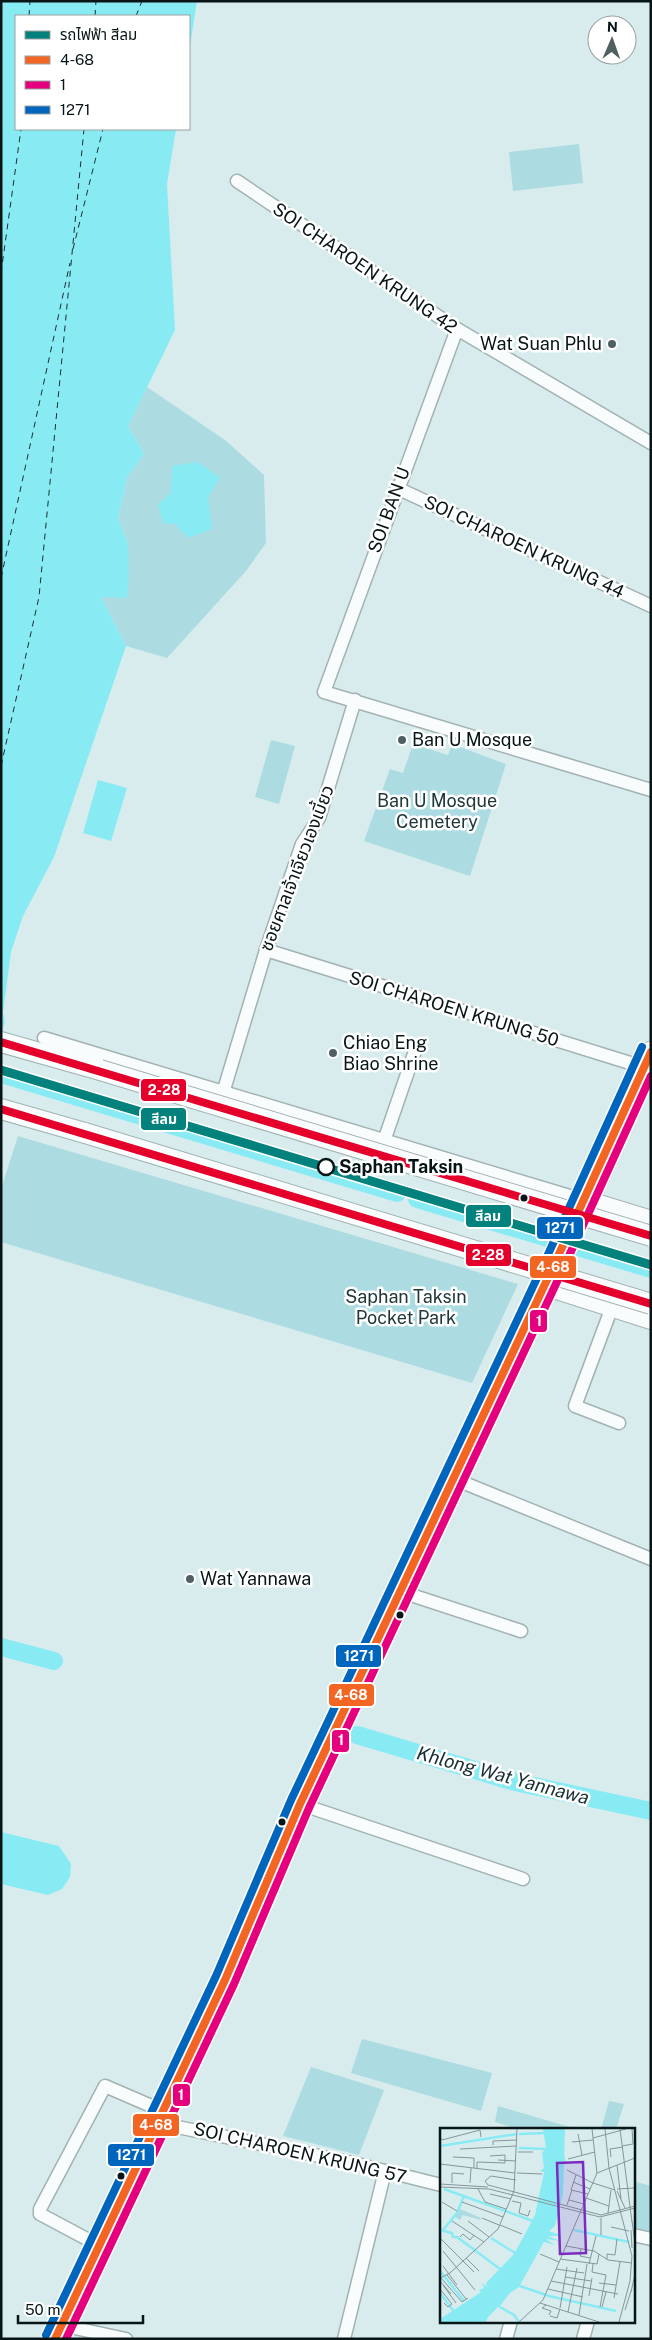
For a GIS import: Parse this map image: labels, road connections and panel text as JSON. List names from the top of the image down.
{
  "streets": {
    "street": [
      "SOI CHAROEN KRUNG 42",
      "SOI BAN U",
      "SOI CHAROEN KRUNG 44",
      "ซอยศาลเจ้าเจียวเองเบี้ยว",
      "SOI CHAROEN KRUNG 50",
      "SOI CHAROEN KRUNG 57"
    ]
  },
  "crossings": [
    ["SOI CHAROEN KRUNG 42", "SOI BAN U"],
    ["SOI BAN U", "SOI CHAROEN KRUNG 44"],
    ["SOI BAN U", "ซอยศาลเจ้าเจียวเองเบี้ยว"],
    ["ซอยศาลเจ้าเจียวเองเบี้ยว", "SOI CHAROEN KRUNG 50"]
  ],
  "water": ["Khlong Wat Yannawa"],
  "parks": ["Ban U Mosque Cemetery", "Saphan Taksin Pocket Park"],
  "places": [
    "Wat Suan Phlu",
    "Ban U Mosque",
    "Chiao Eng Biao Shrine",
    "Saphan Taksin",
    "Wat Yannawa"
  ],
  "lines": [
    "transit line 2-28",
    "transit line 1271",
    "transit line 4-68",
    "metro line สีลม",
    "transit line 1"
  ],
  "legend": [
    "รถไฟฟ้า สีลม",
    "4-68",
    "1",
    "1271"
  ],
  "scale_bar": "50 m",
  "north": "top"
}
